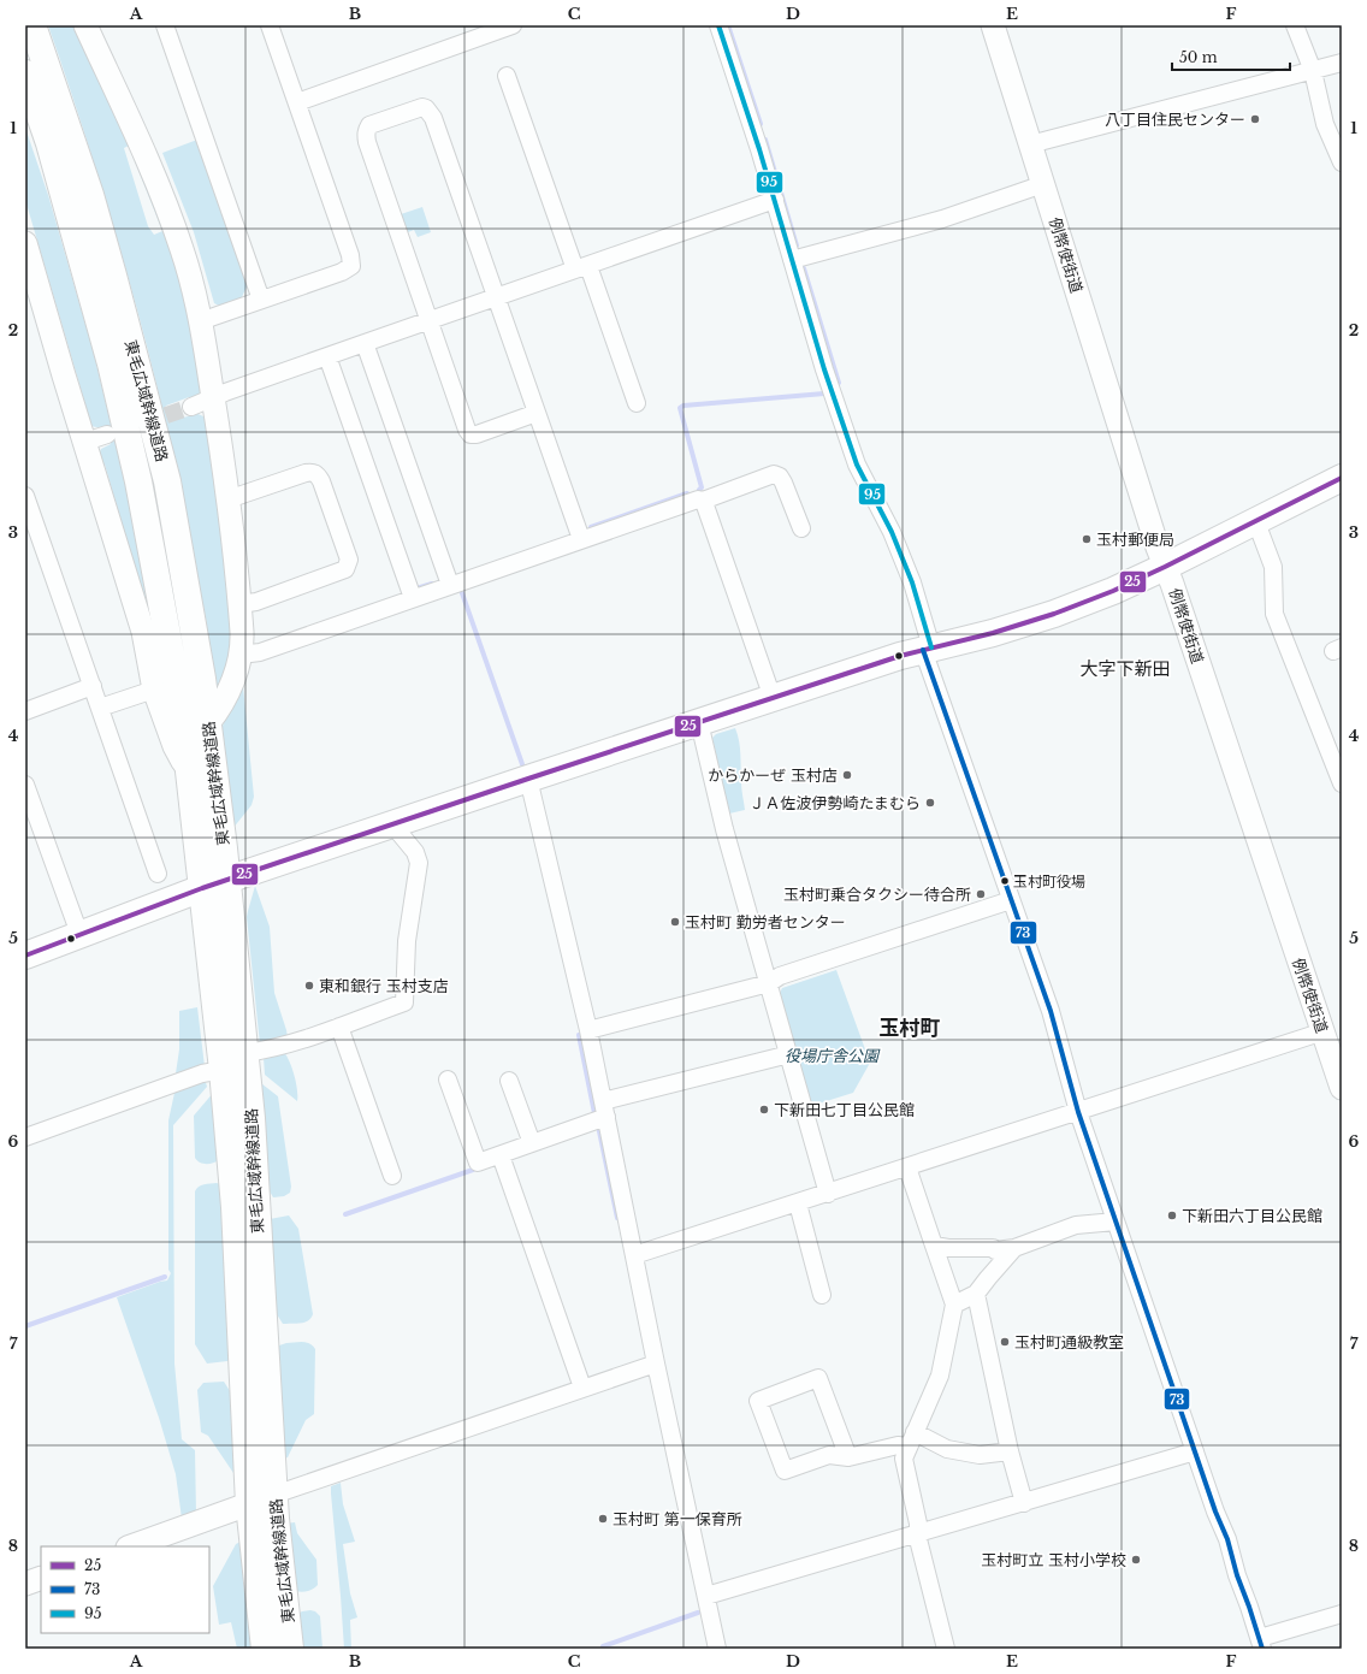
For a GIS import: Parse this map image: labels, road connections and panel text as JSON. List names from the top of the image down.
{
  "streets": {
    "main road": ["東毛広域幹線道路"],
    "street": ["例幣使街道"]
  },
  "districts": ["大字下新田", "玉村町"],
  "parks": ["役場庁舎公園"],
  "places": [
    "八丁目住民センター",
    "玉村郵便局",
    "からかーぜ 玉村店",
    "ＪＡ佐波伊勢崎たまむら",
    "玉村町役場",
    "玉村町乗合タクシー待合所",
    "玉村町 勤労者センター",
    "東和銀行 玉村支店",
    "下新田七丁目公民館",
    "下新田六丁目公民館",
    "玉村町通級教室",
    "玉村町 第一保育所",
    "玉村町立 玉村小学校"
  ],
  "lines": ["transit line 95", "transit line 25", "transit line 73"],
  "legend": ["25", "73", "95"],
  "scale_bar": "50 m",
  "grid": {
    "columns": [
      "A",
      "B",
      "C",
      "D",
      "E",
      "F"
    ],
    "rows": [
      "1",
      "2",
      "3",
      "4",
      "5",
      "6",
      "7",
      "8"
    ]
  }
}
